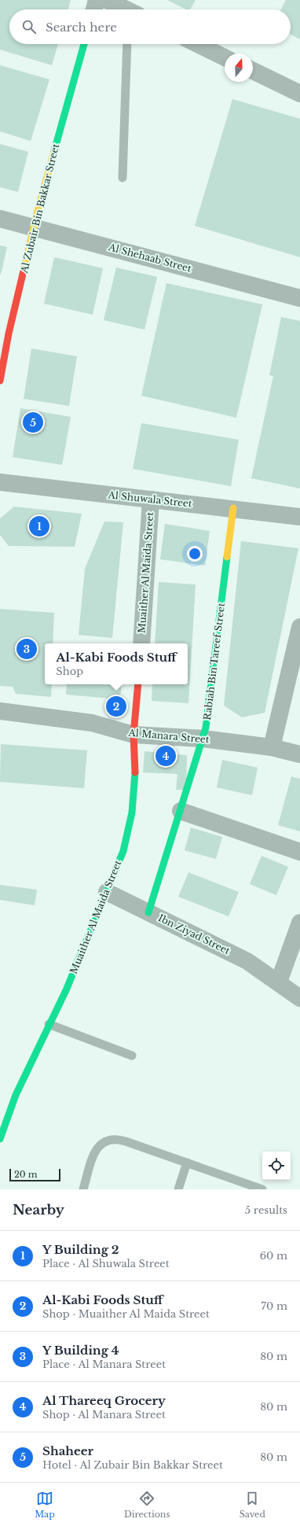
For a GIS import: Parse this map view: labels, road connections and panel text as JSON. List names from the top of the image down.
{
  "streets": {
    "street": [
      "Al Zubair Bin Bakkar Street",
      "Al Shehaab Street",
      "Al Shuwala Street",
      "Muaither Al Maida Street",
      "Rabiah Bin Tareef Street",
      "Al Manara Street",
      "Ibn Ziyad Street"
    ]
  },
  "crossings": [
    ["Al Zubair Bin Bakkar Street", "Al Shehaab Street"],
    ["Al Shuwala Street", "Muaither Al Maida Street"],
    ["Al Shuwala Street", "Rabiah Bin Tareef Street"],
    ["Muaither Al Maida Street", "Al Manara Street"],
    ["Muaither Al Maida Street", "Ibn Ziyad Street"],
    ["Rabiah Bin Tareef Street", "Al Manara Street"],
    ["Rabiah Bin Tareef Street", "Ibn Ziyad Street"]
  ],
  "scale_bar": "20 m",
  "north": "top",
  "page": {
    "search": "Search here",
    "pins": [
      "5",
      "1",
      "3",
      "2",
      "4"
    ],
    "popup": ["Al-Kabi Foods Stuff", "Shop"],
    "scale": "20 m",
    "heading": ["Nearby", "5 results"],
    "list": [
      {
        "mark": "1",
        "name": "Y Building 2",
        "note": "Place · Al Shuwala Street",
        "value": "60 m"
      },
      {
        "mark": "2",
        "name": "Al-Kabi Foods Stuff",
        "note": "Shop · Muaither Al Maida Street",
        "value": "70 m"
      },
      {
        "mark": "3",
        "name": "Y Building 4",
        "note": "Place · Al Manara Street",
        "value": "80 m"
      },
      {
        "mark": "4",
        "name": "Al Thareeq Grocery",
        "note": "Shop · Al Manara Street",
        "value": "80 m"
      },
      {
        "mark": "5",
        "name": "Shaheer",
        "note": "Hotel · Al Zubair Bin Bakkar Street",
        "value": "80 m"
      }
    ],
    "nav": ["Map", "Directions", "Saved"]
  }
}
